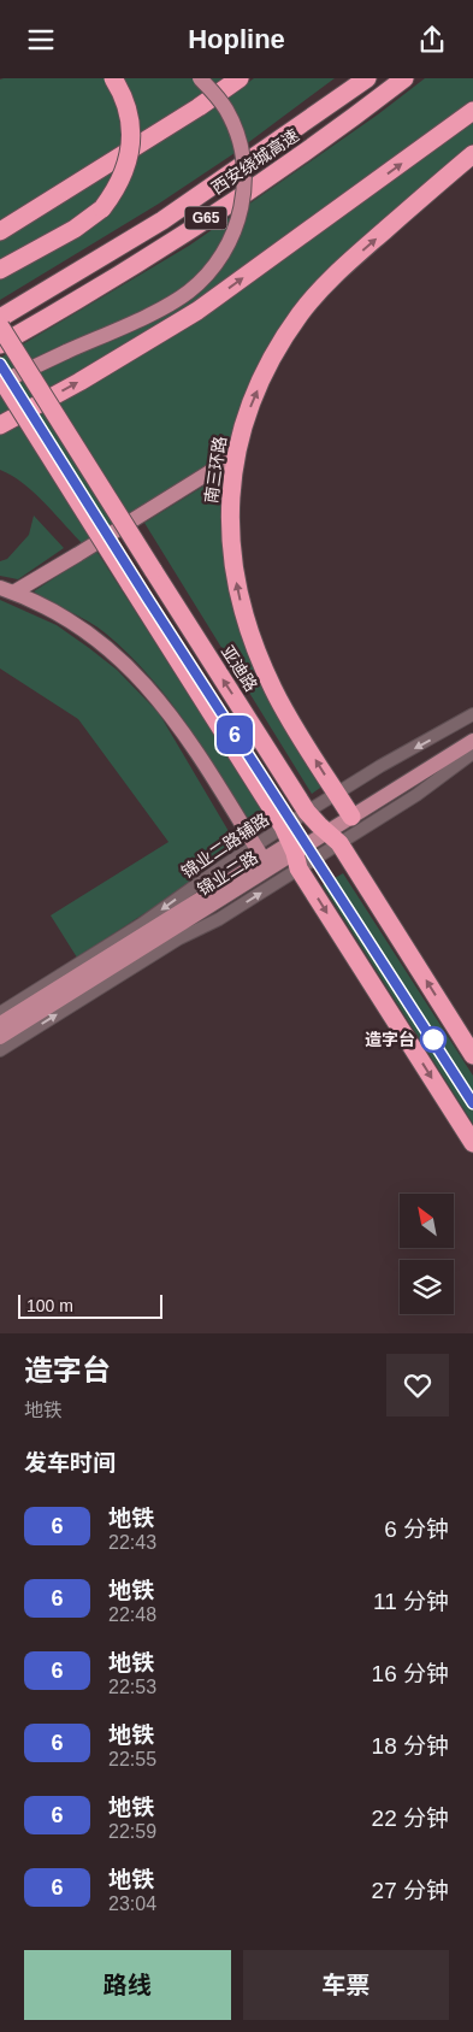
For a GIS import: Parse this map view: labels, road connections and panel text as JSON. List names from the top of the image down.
{
  "streets": {
    "highway": [
      "西安绕城高速",
      "G65",
      "南三环路",
      "亚迪路"
    ],
    "main road": ["锦业二路"],
    "street": ["锦业二路辅路"]
  },
  "crossings": [
    ["南三环路", "锦业二路辅路"],
    ["南三环路", "锦业二路"],
    ["亚迪路", "锦业二路辅路"],
    ["亚迪路", "锦业二路"],
    ["锦业二路辅路", "锦业二路"]
  ],
  "one_way": ["南三环路"],
  "places": ["造字台"],
  "lines": ["metro line 6"],
  "scale_bar": "100 m",
  "north": "top left",
  "page": {
    "header": "Hopline",
    "on_map": "6",
    "scale": "100 m",
    "heading": [
      ["造字台", "地铁"],
      "发车时间"
    ],
    "list": [
      {
        "mark": "6",
        "name": "地铁",
        "note": "22:43",
        "value": "6 分钟"
      },
      {
        "mark": "6",
        "name": "地铁",
        "note": "22:48",
        "value": "11 分钟"
      },
      {
        "mark": "6",
        "name": "地铁",
        "note": "22:53",
        "value": "16 分钟"
      },
      {
        "mark": "6",
        "name": "地铁",
        "note": "22:55",
        "value": "18 分钟"
      },
      {
        "mark": "6",
        "name": "地铁",
        "note": "22:59",
        "value": "22 分钟"
      },
      {
        "mark": "6",
        "name": "地铁",
        "note": "23:04",
        "value": "27 分钟"
      }
    ],
    "buttons": ["路线", "车票"]
  }
}
